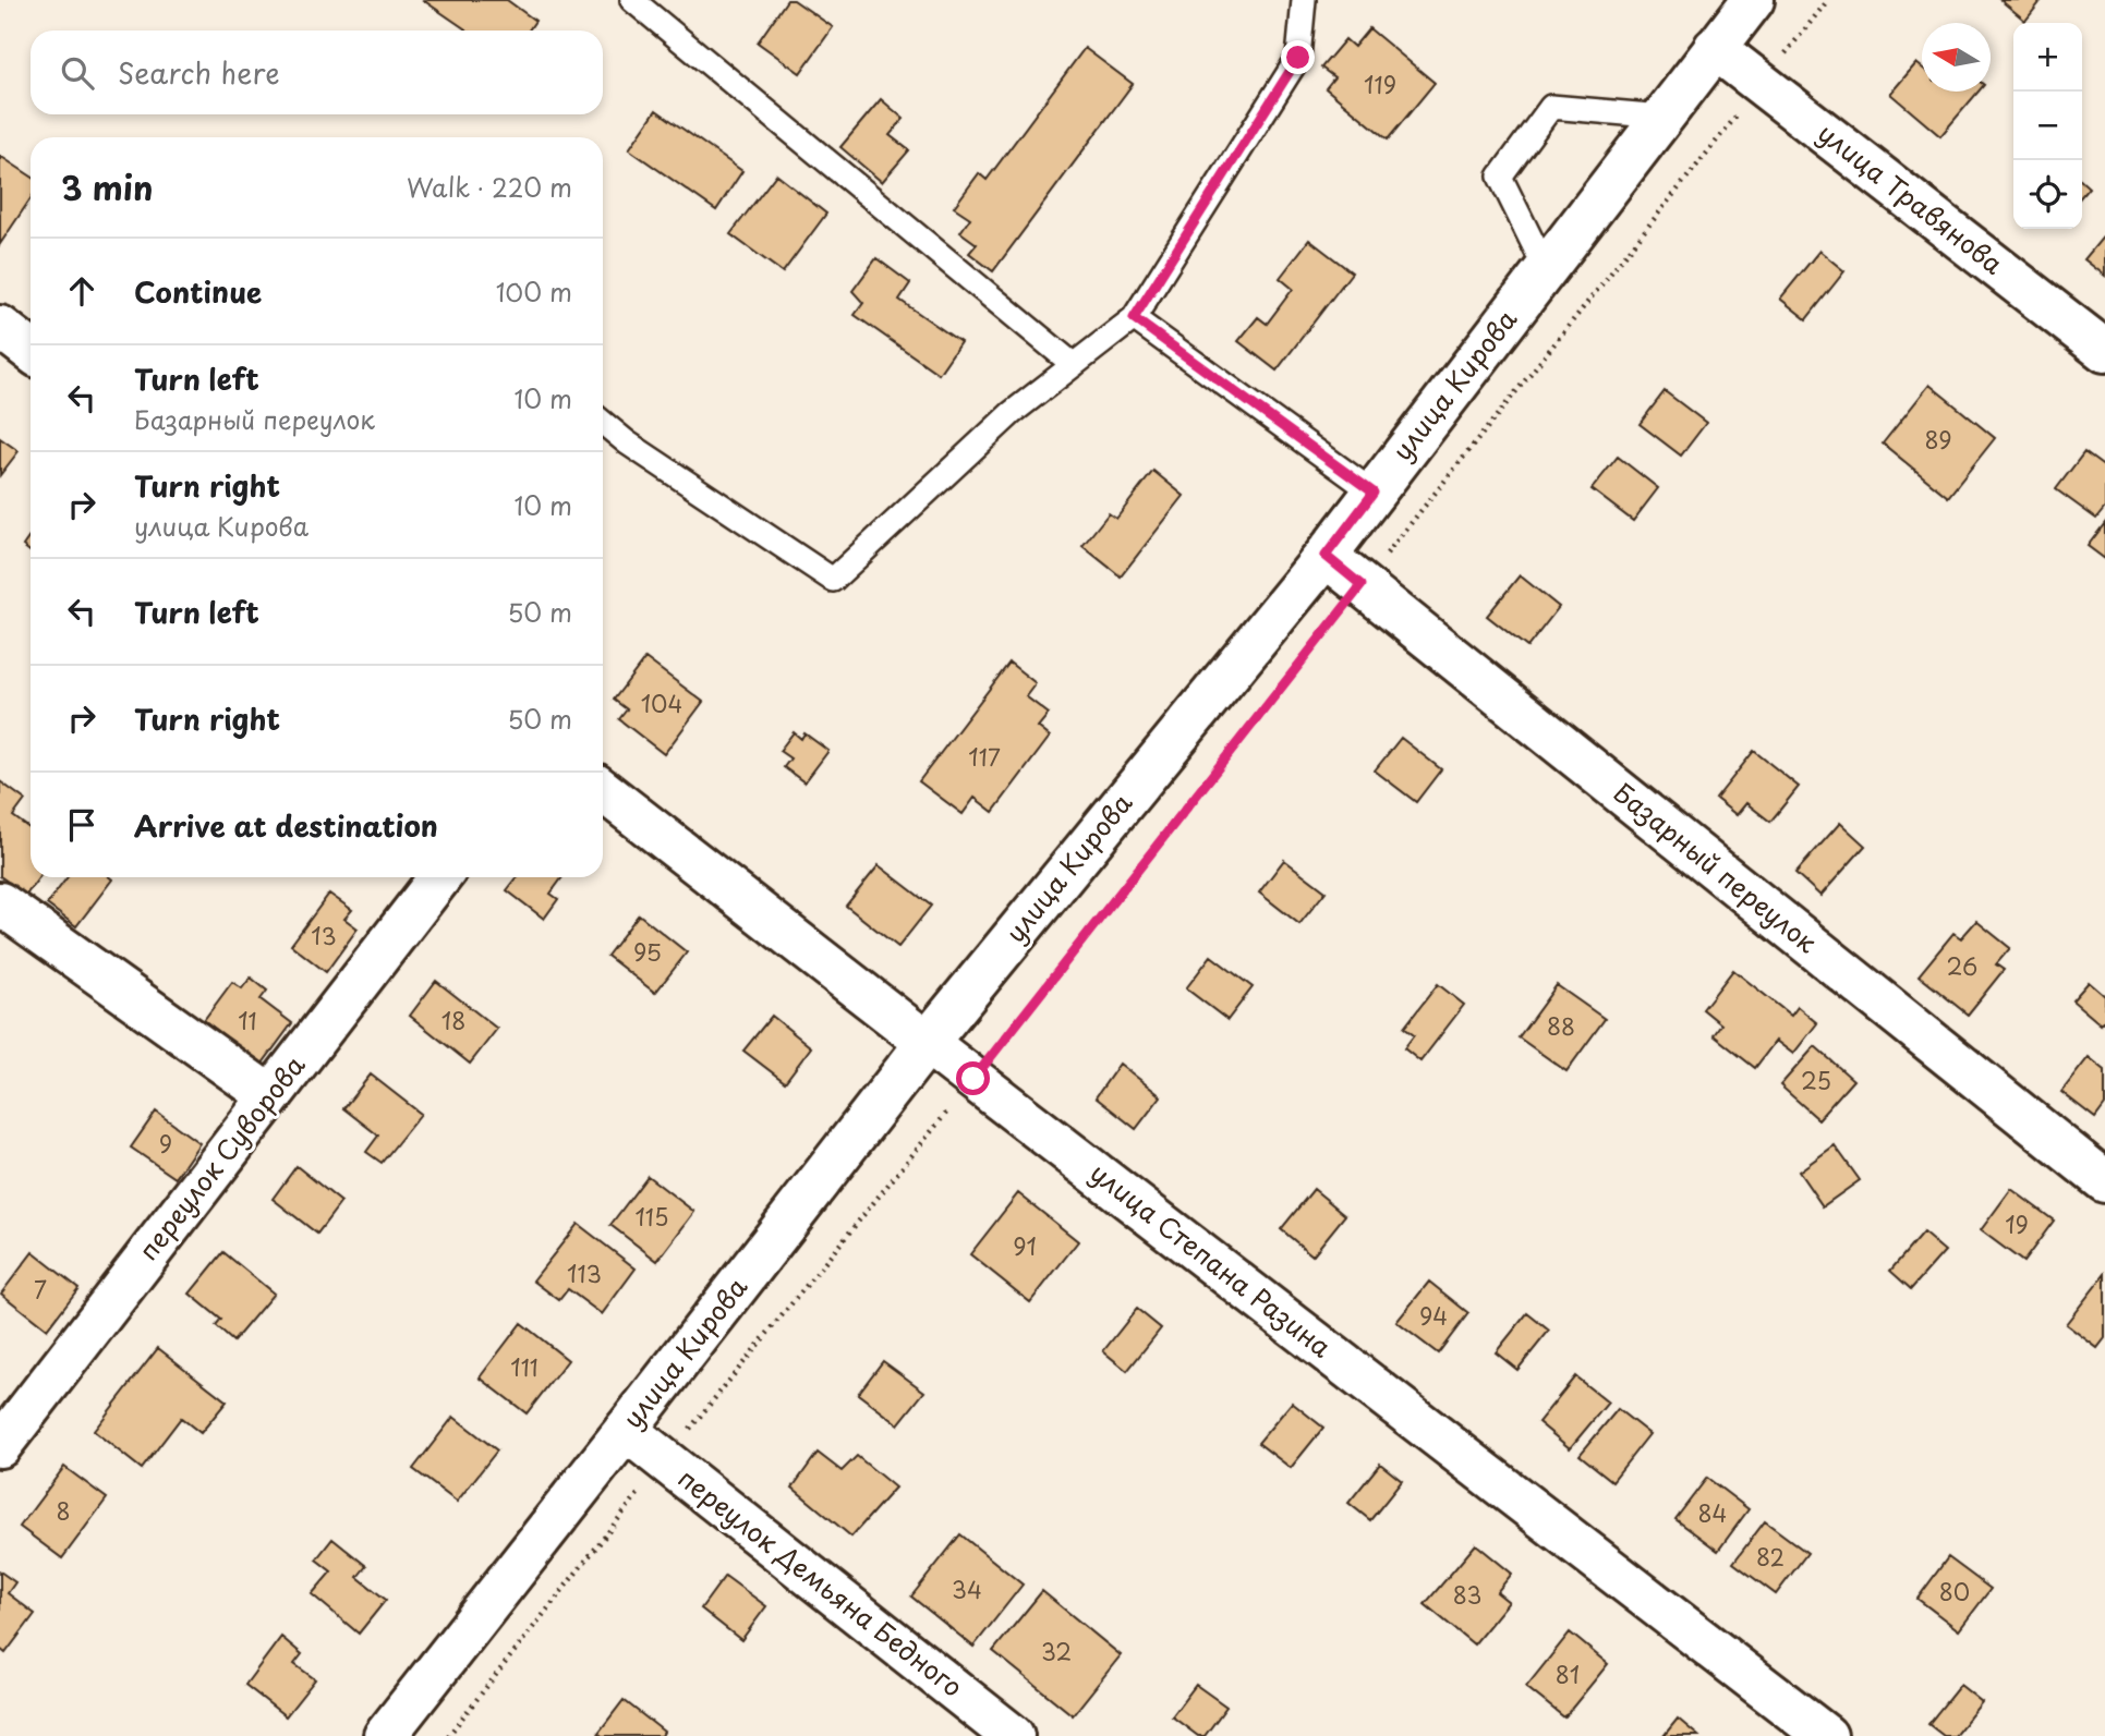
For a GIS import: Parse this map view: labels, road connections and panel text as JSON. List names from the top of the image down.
{
  "streets": {
    "street": [
      "улица Травянова",
      "улица Кирова",
      "Базарный переулок",
      "переулок Суворова",
      "улица Степана Разина",
      "переулок Демьяна Бедного"
    ]
  },
  "crossings": [
    ["улица Травянова", "улица Кирова"],
    ["улица Кирова", "Базарный переулок"],
    ["улица Кирова", "улица Степана Разина"],
    ["улица Кирова", "переулок Демьяна Бедного"]
  ],
  "house_numbers": [
    "119",
    "89",
    "104",
    "117",
    "13",
    "95",
    "26",
    "11",
    "18",
    "88",
    "25",
    "9",
    "115",
    "19",
    "91",
    "113",
    "7",
    "94",
    "111",
    "8",
    "84",
    "82",
    "34",
    "80",
    "83",
    "32",
    "81"
  ],
  "north": "left",
  "page": {
    "map_buttons": ["+", "−"],
    "search": "Search here",
    "heading": ["3 min", "Walk · 220 m"],
    "list": [
      ["Continue", "100 m"],
      ["Turn left", "Базарный переулок", "10 m"],
      ["Turn right", "улица Кирова", "10 m"],
      ["Turn left", "50 m"],
      ["Turn right", "50 m"],
      "Arrive at destination"
    ]
  }
}
